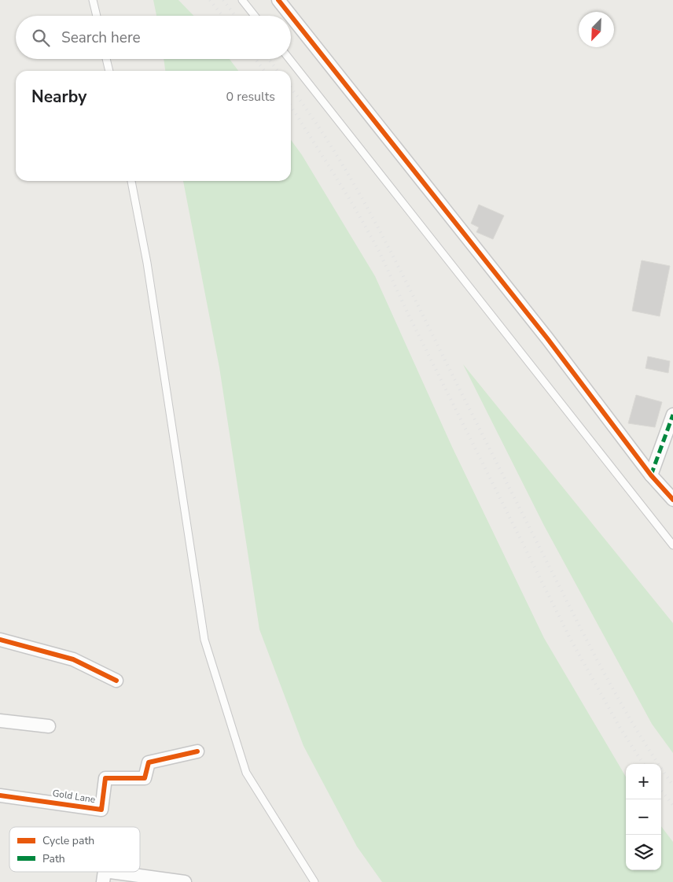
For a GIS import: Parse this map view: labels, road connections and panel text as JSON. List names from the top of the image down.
{
  "streets": {
    "street": ["Gold Lane"]
  },
  "legend": ["Cycle path", "Path"],
  "north": "bottom left",
  "page": {
    "search": "Search here",
    "heading": ["Nearby", "0 results"],
    "map_buttons": ["+", "−"]
  }
}
